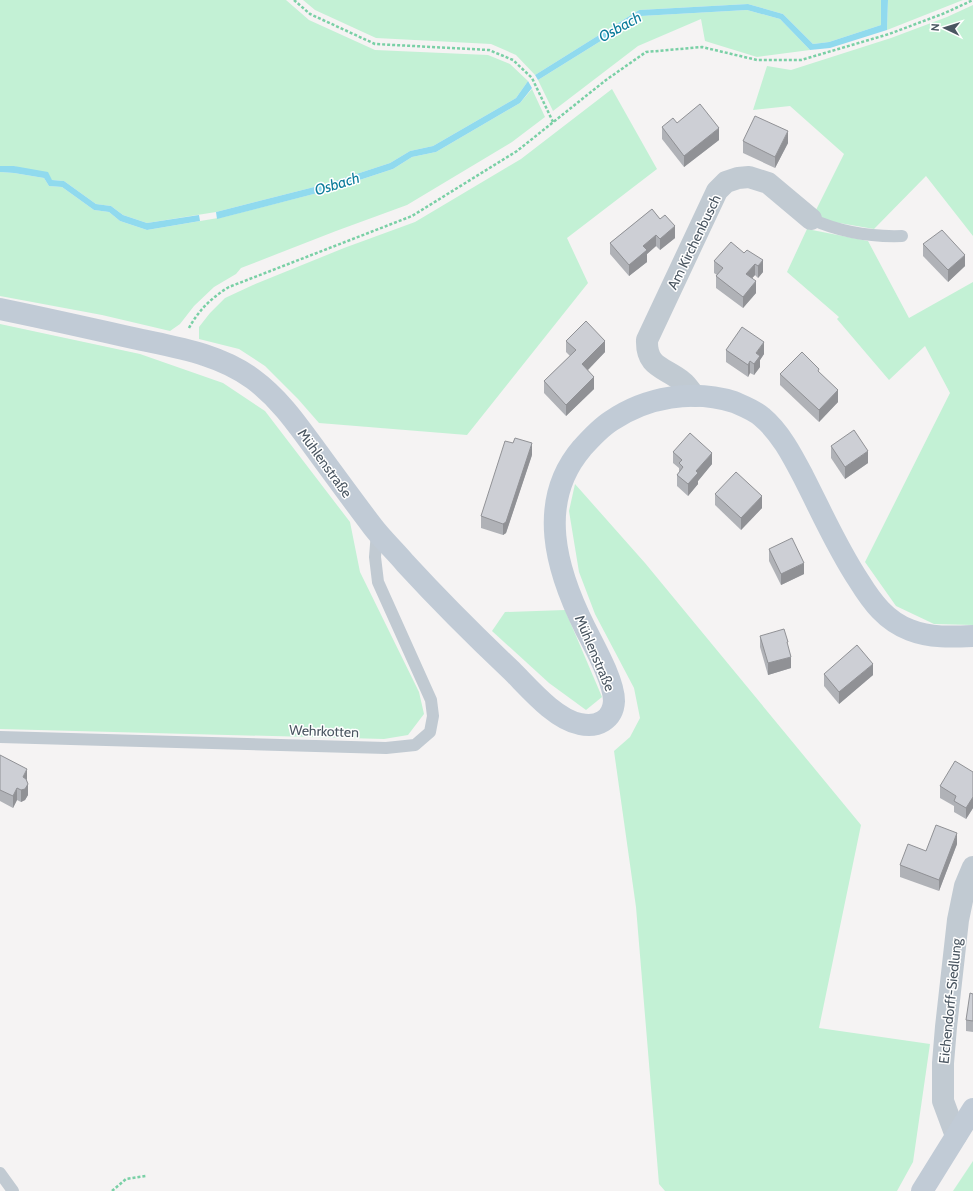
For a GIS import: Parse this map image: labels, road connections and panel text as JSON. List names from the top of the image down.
{
  "streets": {
    "street": ["Am Kirchenbusch", "Mühlenstraße", "Eichendorff-Siedlung"],
    "lane": ["Wehrkotten"]
  },
  "crossings": [
    ["Am Kirchenbusch", "Mühlenstraße"],
    ["Mühlenstraße", "Wehrkotten"]
  ],
  "water": ["Osbach"],
  "north": "left"
}
